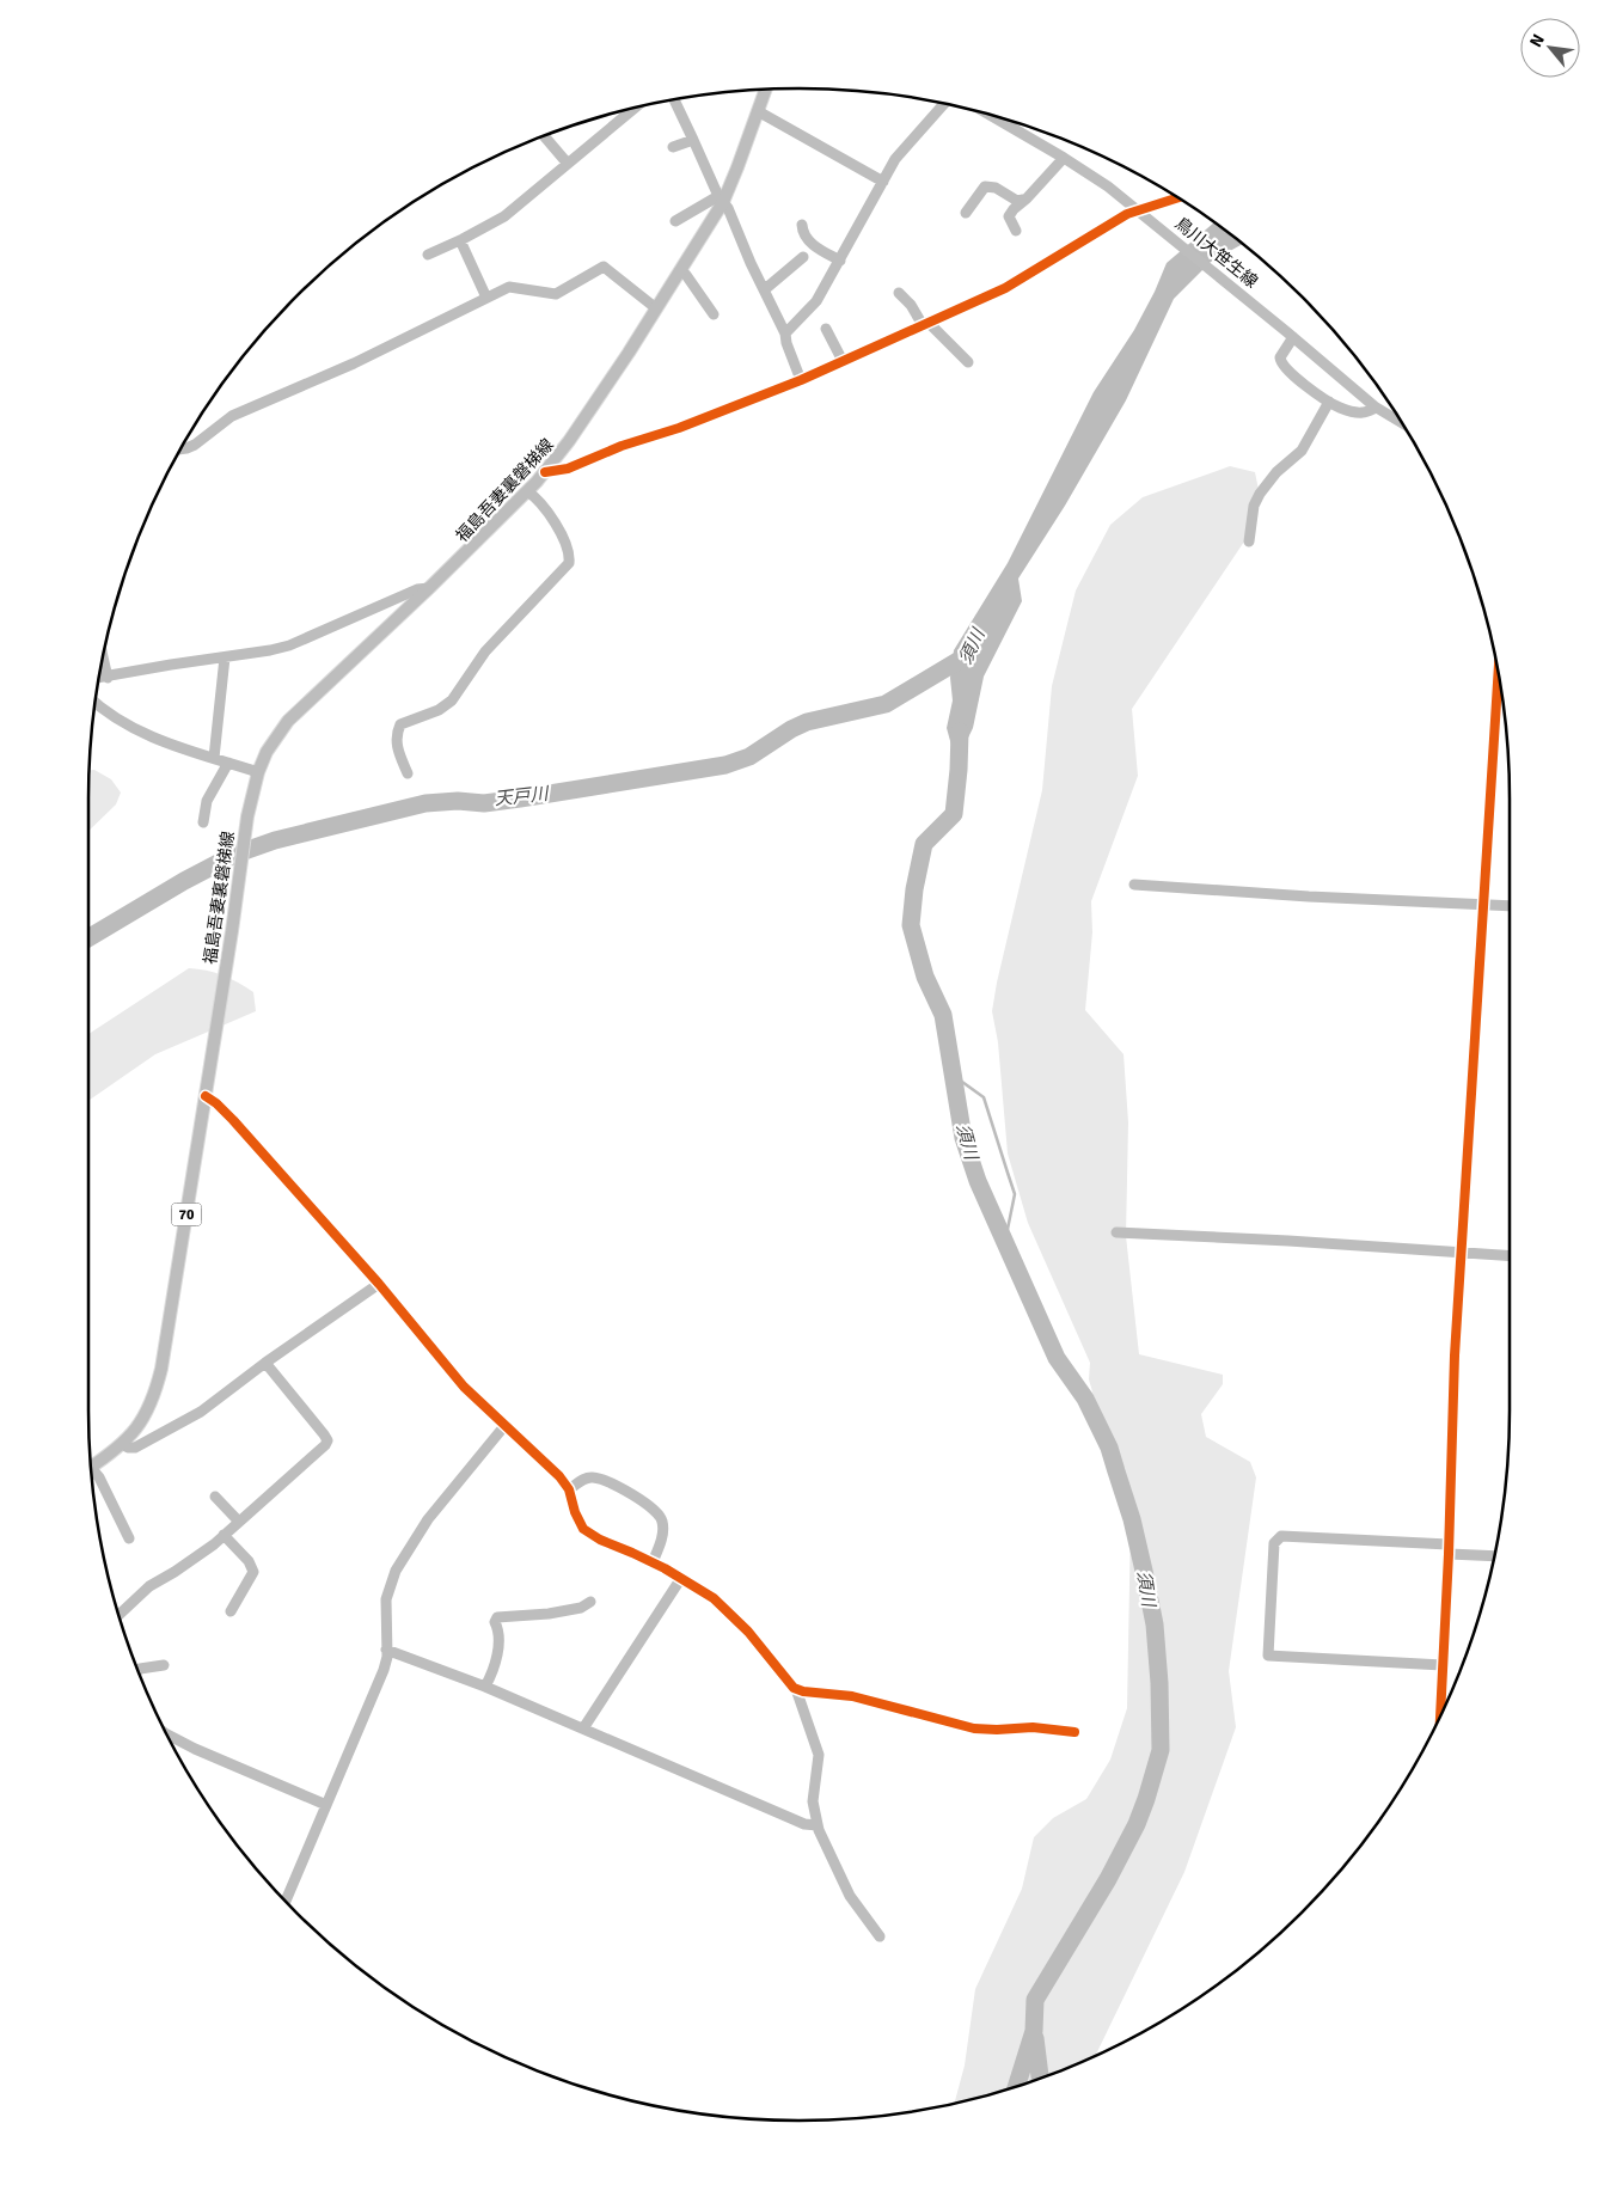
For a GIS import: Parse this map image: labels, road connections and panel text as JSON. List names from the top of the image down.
{
  "streets": {
    "main road": ["福島吾妻裏磐梯線", "70"],
    "street": ["鳥川大笹生線"]
  },
  "water": ["須川", "天戸川"],
  "north": "top left"
}
